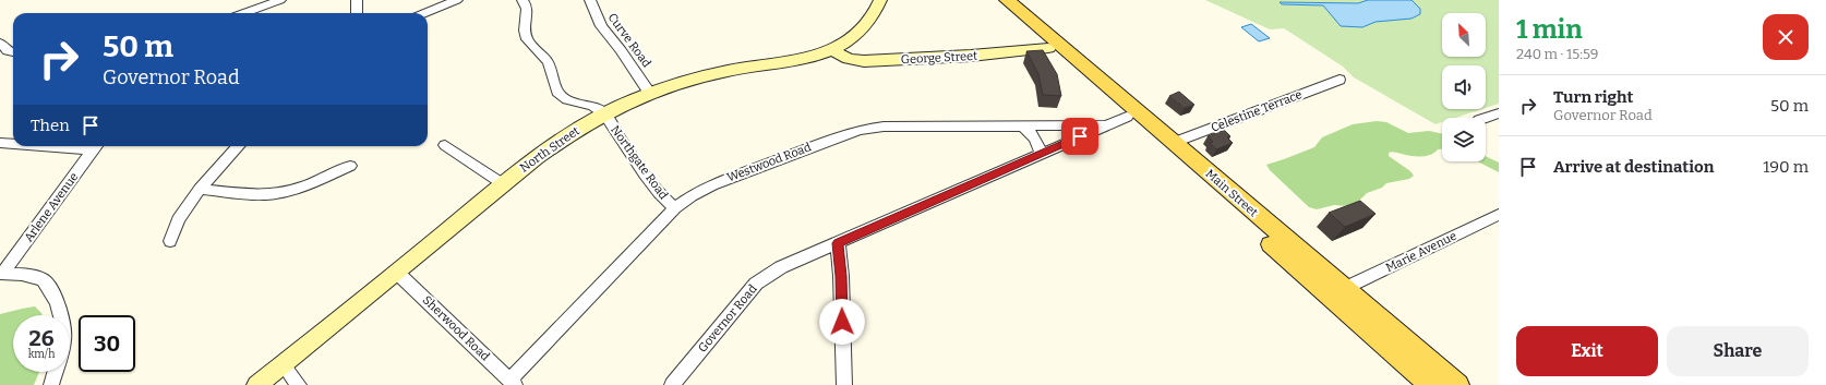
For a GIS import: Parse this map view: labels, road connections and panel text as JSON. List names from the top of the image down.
{
  "streets": {
    "main road": ["Main Street"],
    "street": [
      "Curve Road",
      "George Street",
      "Celestine Terrace",
      "North Street",
      "Northgate Road",
      "Westwood Road",
      "Arlene Avenue",
      "Marie Avenue",
      "Governor Road",
      "Sherwood Road"
    ]
  },
  "crossings": [
    ["Curve Road", "North Street"],
    ["George Street", "North Street"],
    ["George Street", "Main Street"],
    ["Celestine Terrace", "Main Street"],
    ["North Street", "Northgate Road"],
    ["North Street", "Sherwood Road"],
    ["Northgate Road", "Westwood Road"],
    ["Westwood Road", "Governor Road"],
    ["Westwood Road", "Sherwood Road"],
    ["Main Street", "Marie Avenue"],
    ["Main Street", "Governor Road"]
  ],
  "north": "top left",
  "page": {
    "heading": ["1 min", "240 m · 15:59"],
    "turn": ["50 m", "Governor Road"],
    "list": [
      {
        "name": "Turn right",
        "note": "Governor Road",
        "value": "50 m"
      },
      {
        "name": "Arrive at destination",
        "value": "190 m"
      }
    ],
    "then": "Then",
    "speed": "26 km/h",
    "limit": "30",
    "buttons": ["Exit", "Share"]
  }
}
